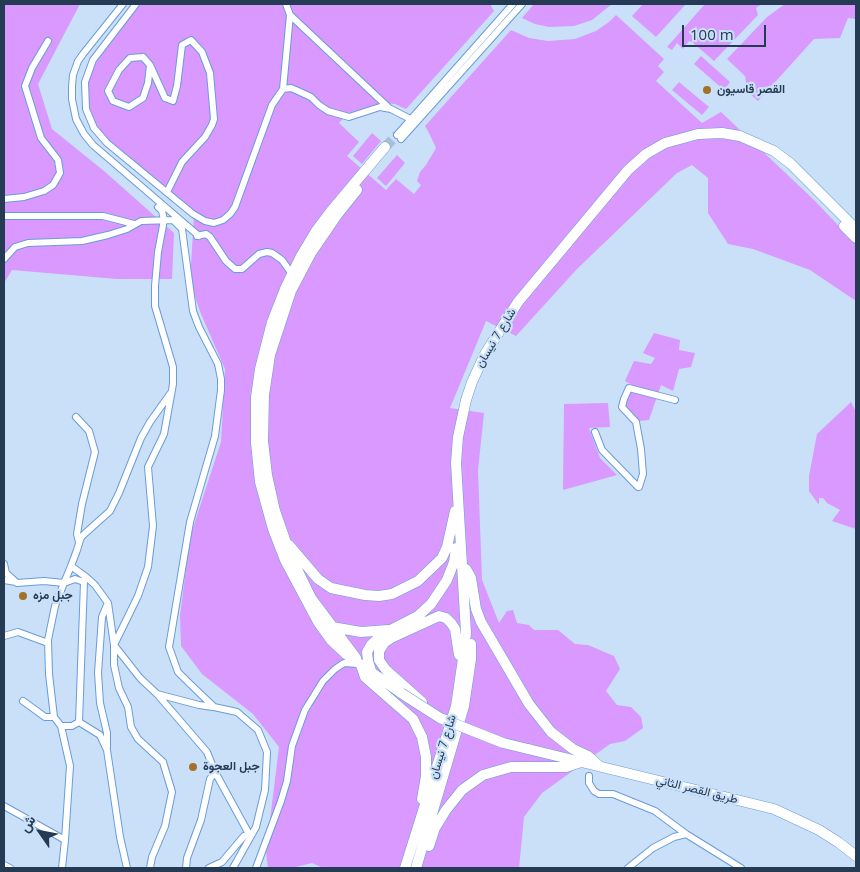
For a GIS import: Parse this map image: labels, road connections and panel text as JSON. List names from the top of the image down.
{
  "streets": {
    "main road": ["شارع 7 نيسان", "طريق القصر الثاني"]
  },
  "places": ["القصر قاسيون", "جبل مزه", "جبل العجوة"],
  "scale_bar": "100 m",
  "north": "top left"
}
